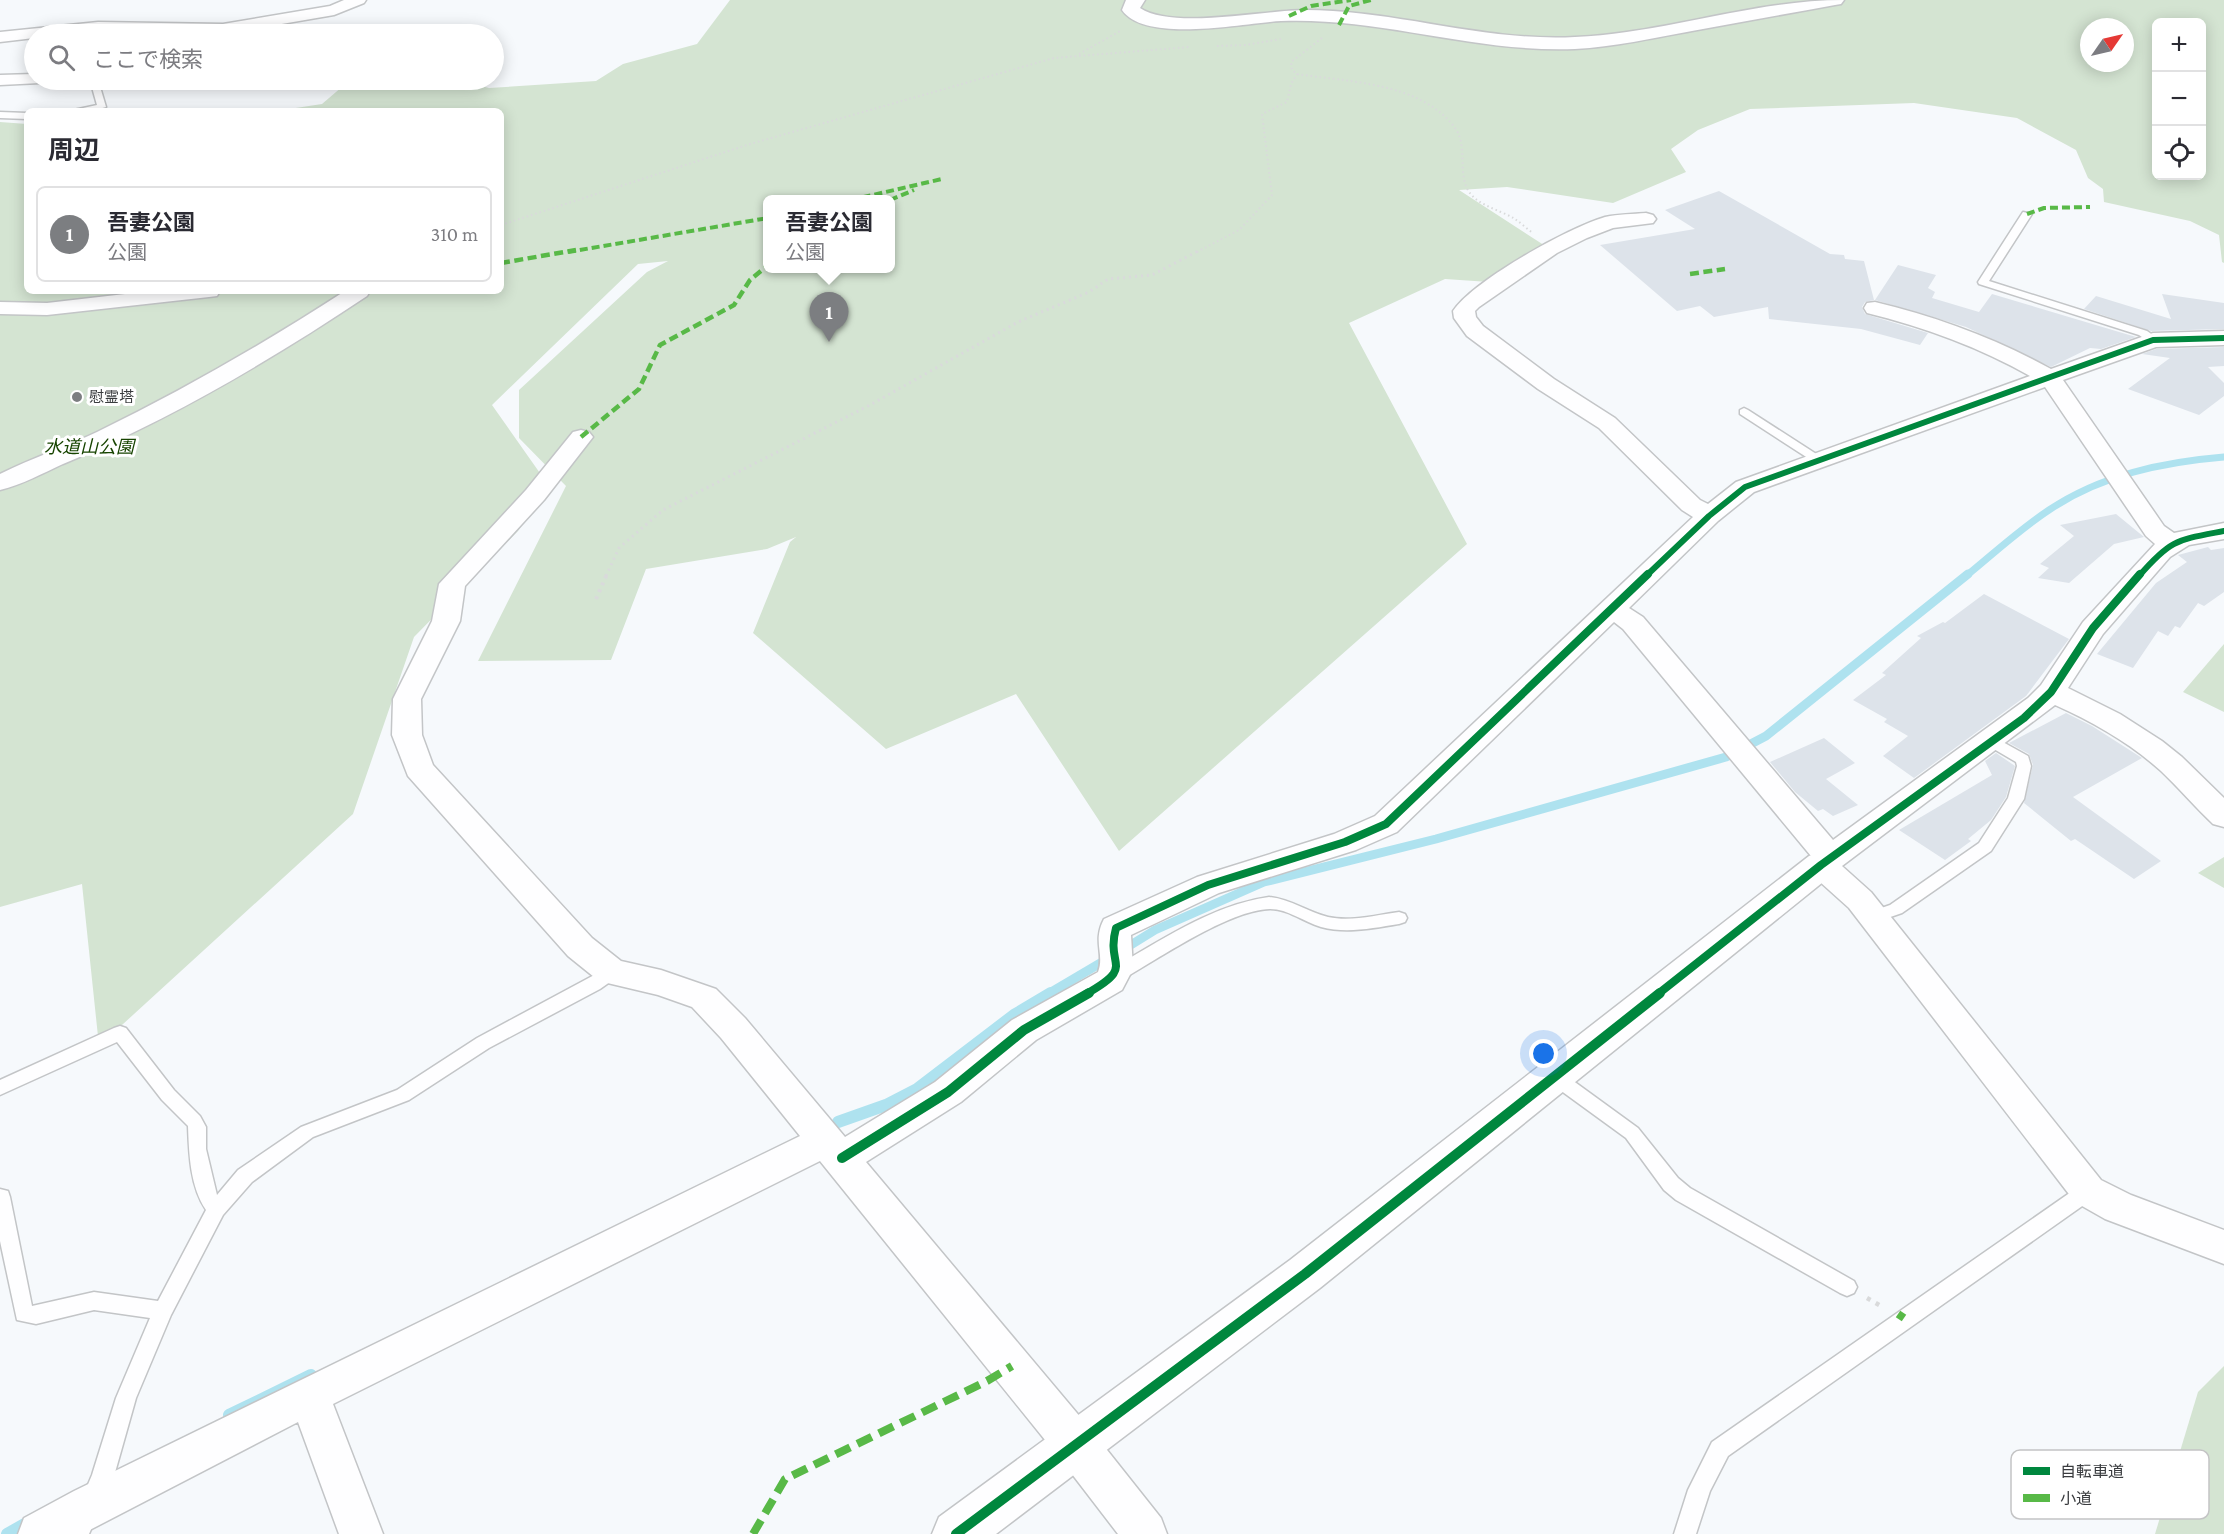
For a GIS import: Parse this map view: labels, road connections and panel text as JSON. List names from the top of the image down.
{
  "parks": ["水道山公園"],
  "places": ["慰霊塔"],
  "legend": ["自転車道", "小道"],
  "north": "top right",
  "page": {
    "map_buttons": ["+", "−"],
    "search": "ここで検索",
    "heading": "周辺",
    "list": [
      {
        "mark": "1",
        "name": "吾妻公園",
        "note": "公園",
        "value": "310 m"
      }
    ],
    "popup": ["吾妻公園", "公園"],
    "pins": "1"
  }
}
